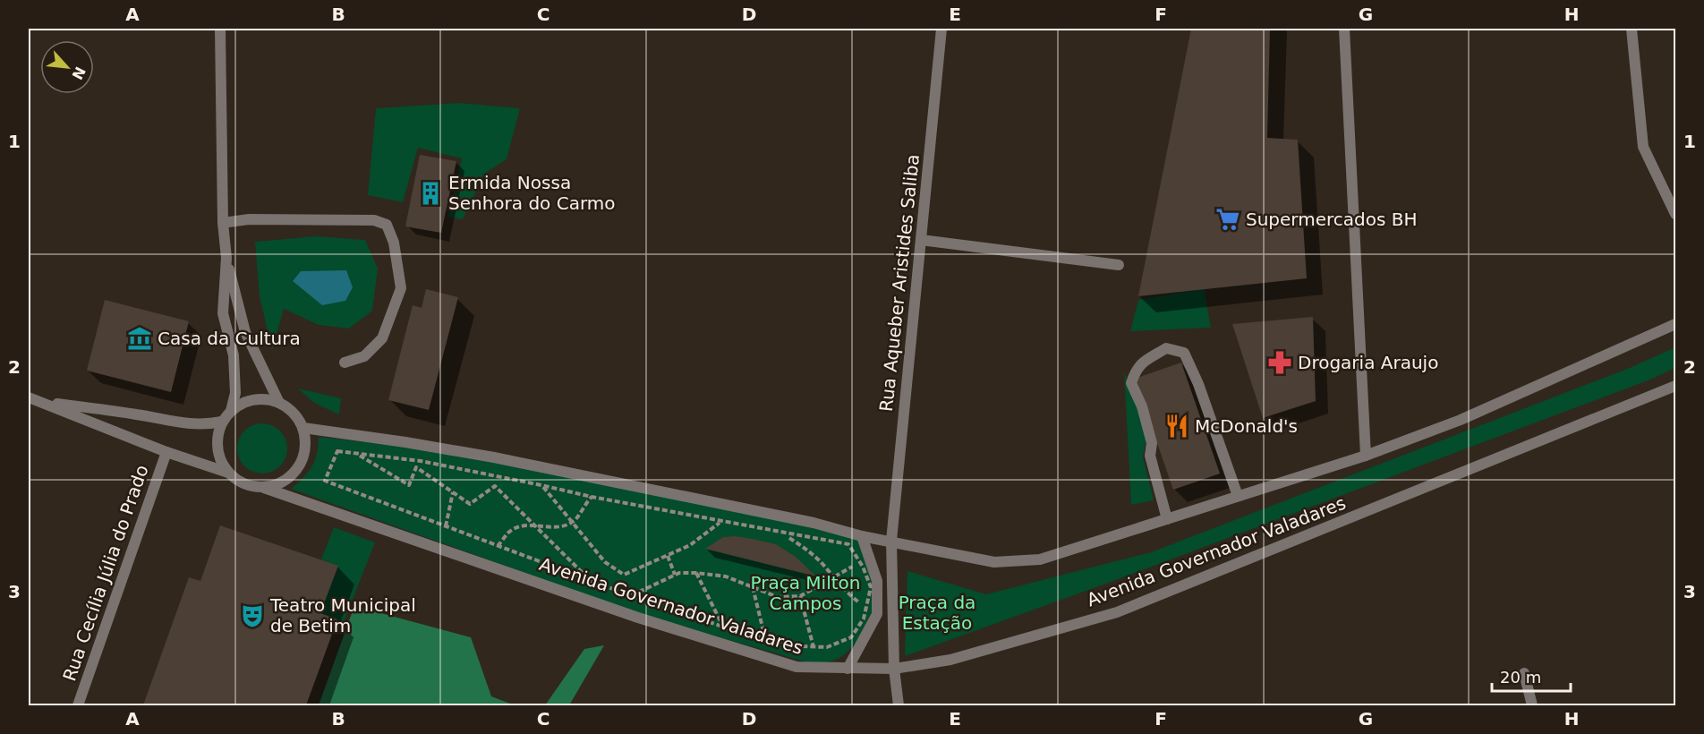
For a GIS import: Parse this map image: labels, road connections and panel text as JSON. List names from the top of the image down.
{
  "streets": {
    "street": ["Rua Aqueber Aristides Saliba", "Avenida Governador Valadares", "Rua Cecília Júlia do Prado"]
  },
  "crossings": [
    ["Rua Aqueber Aristides Saliba", "Avenida Governador Valadares"]
  ],
  "parks": ["Praça Milton Campos", "Praça da Estação"],
  "places": {
    "building": ["Ermida Nossa Senhora do Carmo"],
    "supermarket": ["Supermercados BH"],
    "museum": ["Casa da Cultura"],
    "pharmacy": ["Drogaria Araujo"],
    "restaurant": ["McDonald's"],
    "theatre": ["Teatro Municipal de Betim"]
  },
  "scale_bar": "20 m",
  "north": "bottom right",
  "grid": {
    "columns": [
      "A",
      "B",
      "C",
      "D",
      "E",
      "F",
      "G",
      "H"
    ],
    "rows": ["1", "2", "3"]
  }
}
